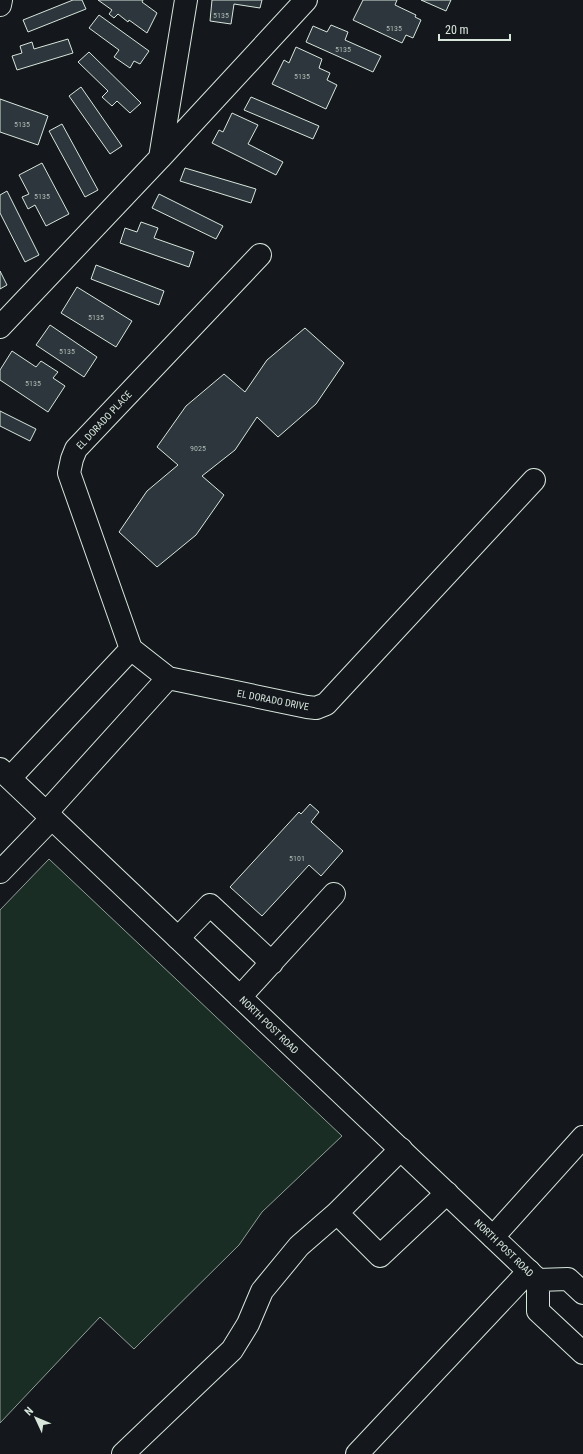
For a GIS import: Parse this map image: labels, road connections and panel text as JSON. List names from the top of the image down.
{
  "streets": {
    "street": ["EL DORADO PLACE", "EL DORADO DRIVE", "NORTH POST ROAD"]
  },
  "house_numbers": [
    "5135",
    "5135",
    "5135",
    "5135",
    "5135",
    "5135",
    "5135",
    "5135",
    "5135",
    "9025",
    "5101"
  ],
  "scale_bar": "20 m",
  "north": "top left"
}
